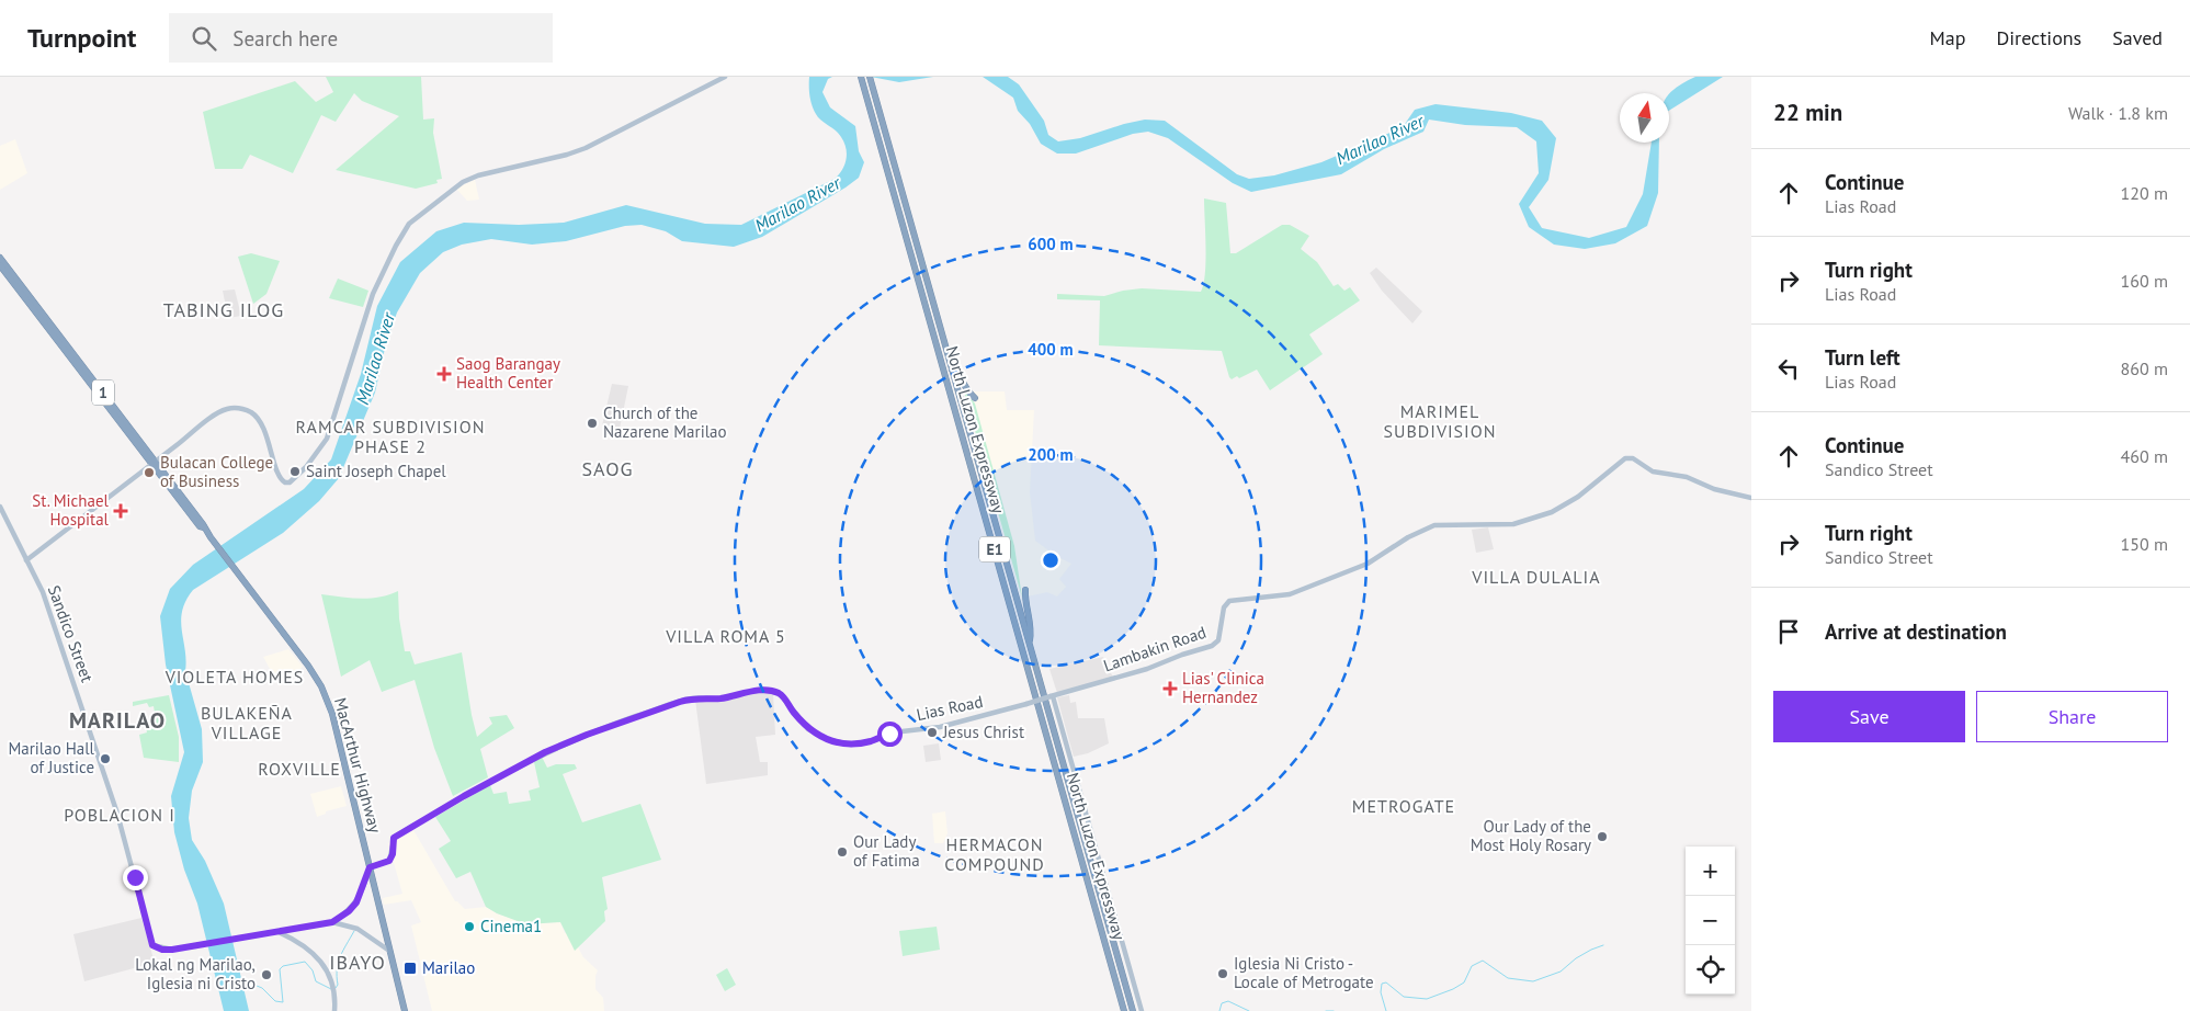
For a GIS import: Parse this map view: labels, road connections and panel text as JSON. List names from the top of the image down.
{
  "streets": {
    "highway": [
      "1",
      "North Luzon Expressway",
      "E1",
      "MacArthur Highway"
    ],
    "main road": ["Sandico Street", "Lambakin Road", "Lias Road"]
  },
  "crossings": [
    ["Sandico Street", "Lias Road"],
    ["Sandico Street", "MacArthur Highway"],
    ["Lambakin Road", "Lias Road"],
    ["Lias Road", "MacArthur Highway"]
  ],
  "districts": [
    "TABING ILOG",
    "MARIMEL SUBDIVISION",
    "RAMCAR SUBDIVISION PHASE 2",
    "SAOG",
    "VILLA DULALIA",
    "VILLA ROMA 5",
    "VIOLETA HOMES",
    "BULAKEÑA VILLAGE",
    "MARILAO",
    "ROXVILLE",
    "METROGATE",
    "POBLACION I",
    "HERMACON COMPOUND",
    "IBAYO"
  ],
  "water": ["Marilao River"],
  "places": {
    "health": ["Saog Barangay Health Center", "St. Michael Hospital", "Lias' Clinica Hernandez"],
    "other": [
      "Church of the Nazarene Marilao",
      "Saint Joseph Chapel",
      "Bulacan College of Business",
      "Jesus Christ",
      "Marilao Hall of Justice",
      "Our Lady of the Most Holy Rosary",
      "Our Lady of Fatima",
      "Cinema1",
      "Iglesia Ni Cristo - Locale of Metrogate",
      "Lokal ng Marilao, Iglesia ni Cristo"
    ],
    "transit": ["Marilao"]
  },
  "north": "top",
  "page": {
    "header": "Turnpoint",
    "search": "Search here",
    "nav": ["Map", "Directions", "Saved"],
    "heading": ["22 min", "Walk · 1.8 km"],
    "list": [
      ["Continue", "Lias Road", "120 m"],
      ["Turn right", "Lias Road", "160 m"],
      ["Turn left", "Lias Road", "860 m"],
      ["Continue", "Sandico Street", "460 m"],
      ["Turn right", "Sandico Street", "150 m"],
      "Arrive at destination"
    ],
    "buttons": ["Save", "Share"],
    "map_buttons": ["+", "−"]
  },
  "rings": ["600 m", "400 m", "200 m"]
}
